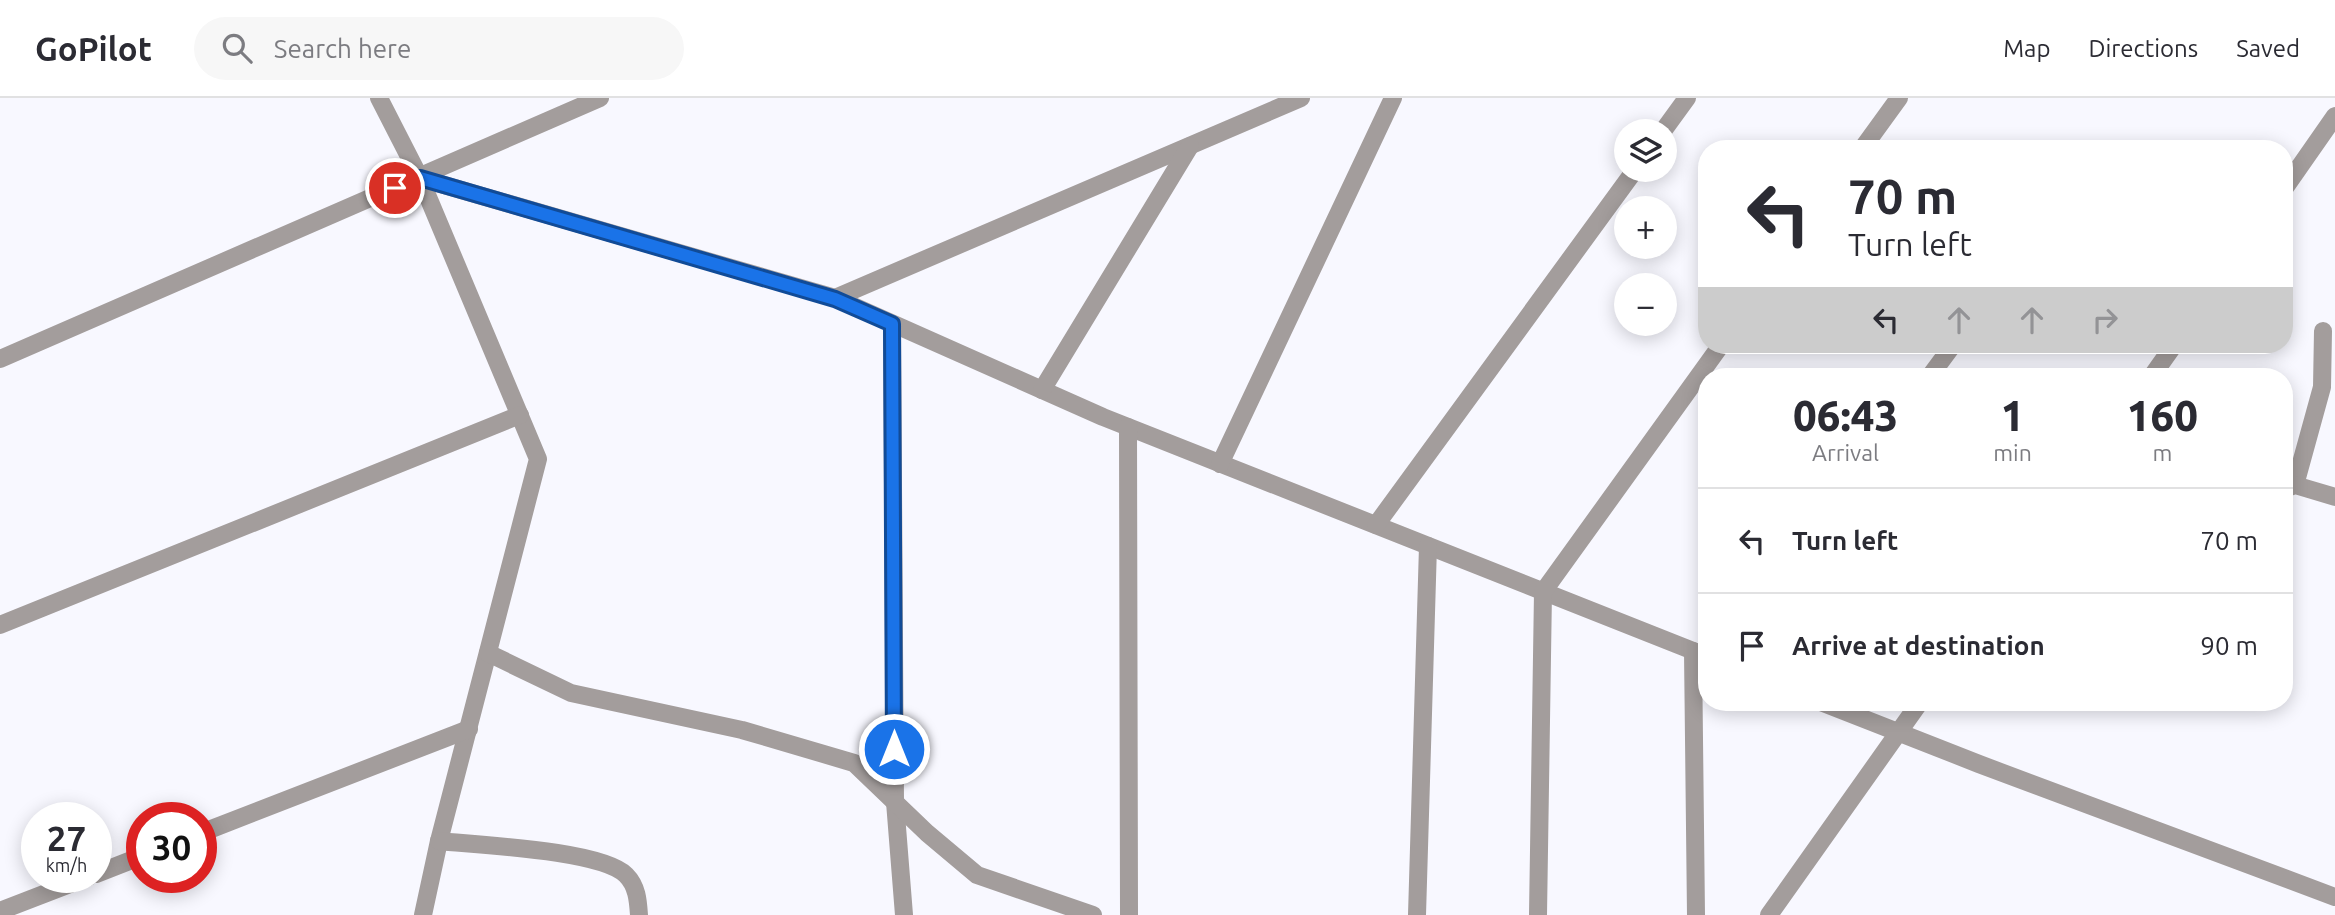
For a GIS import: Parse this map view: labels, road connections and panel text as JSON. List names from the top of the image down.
{
  "page": {
    "header": "GoPilot",
    "search": "Search here",
    "nav": ["Map", "Directions", "Saved"],
    "map_buttons": ["+", "−"],
    "turn": ["70 m", "Turn left"],
    "eta": [
      "06:43",
      "Arrival",
      "1",
      "min",
      "160",
      "m"
    ],
    "list": [
      {
        "name": "Turn left",
        "value": "70 m"
      },
      {
        "name": "Arrive at destination",
        "value": "90 m"
      }
    ],
    "speed": "27 km/h",
    "limit": "30"
  }
}
